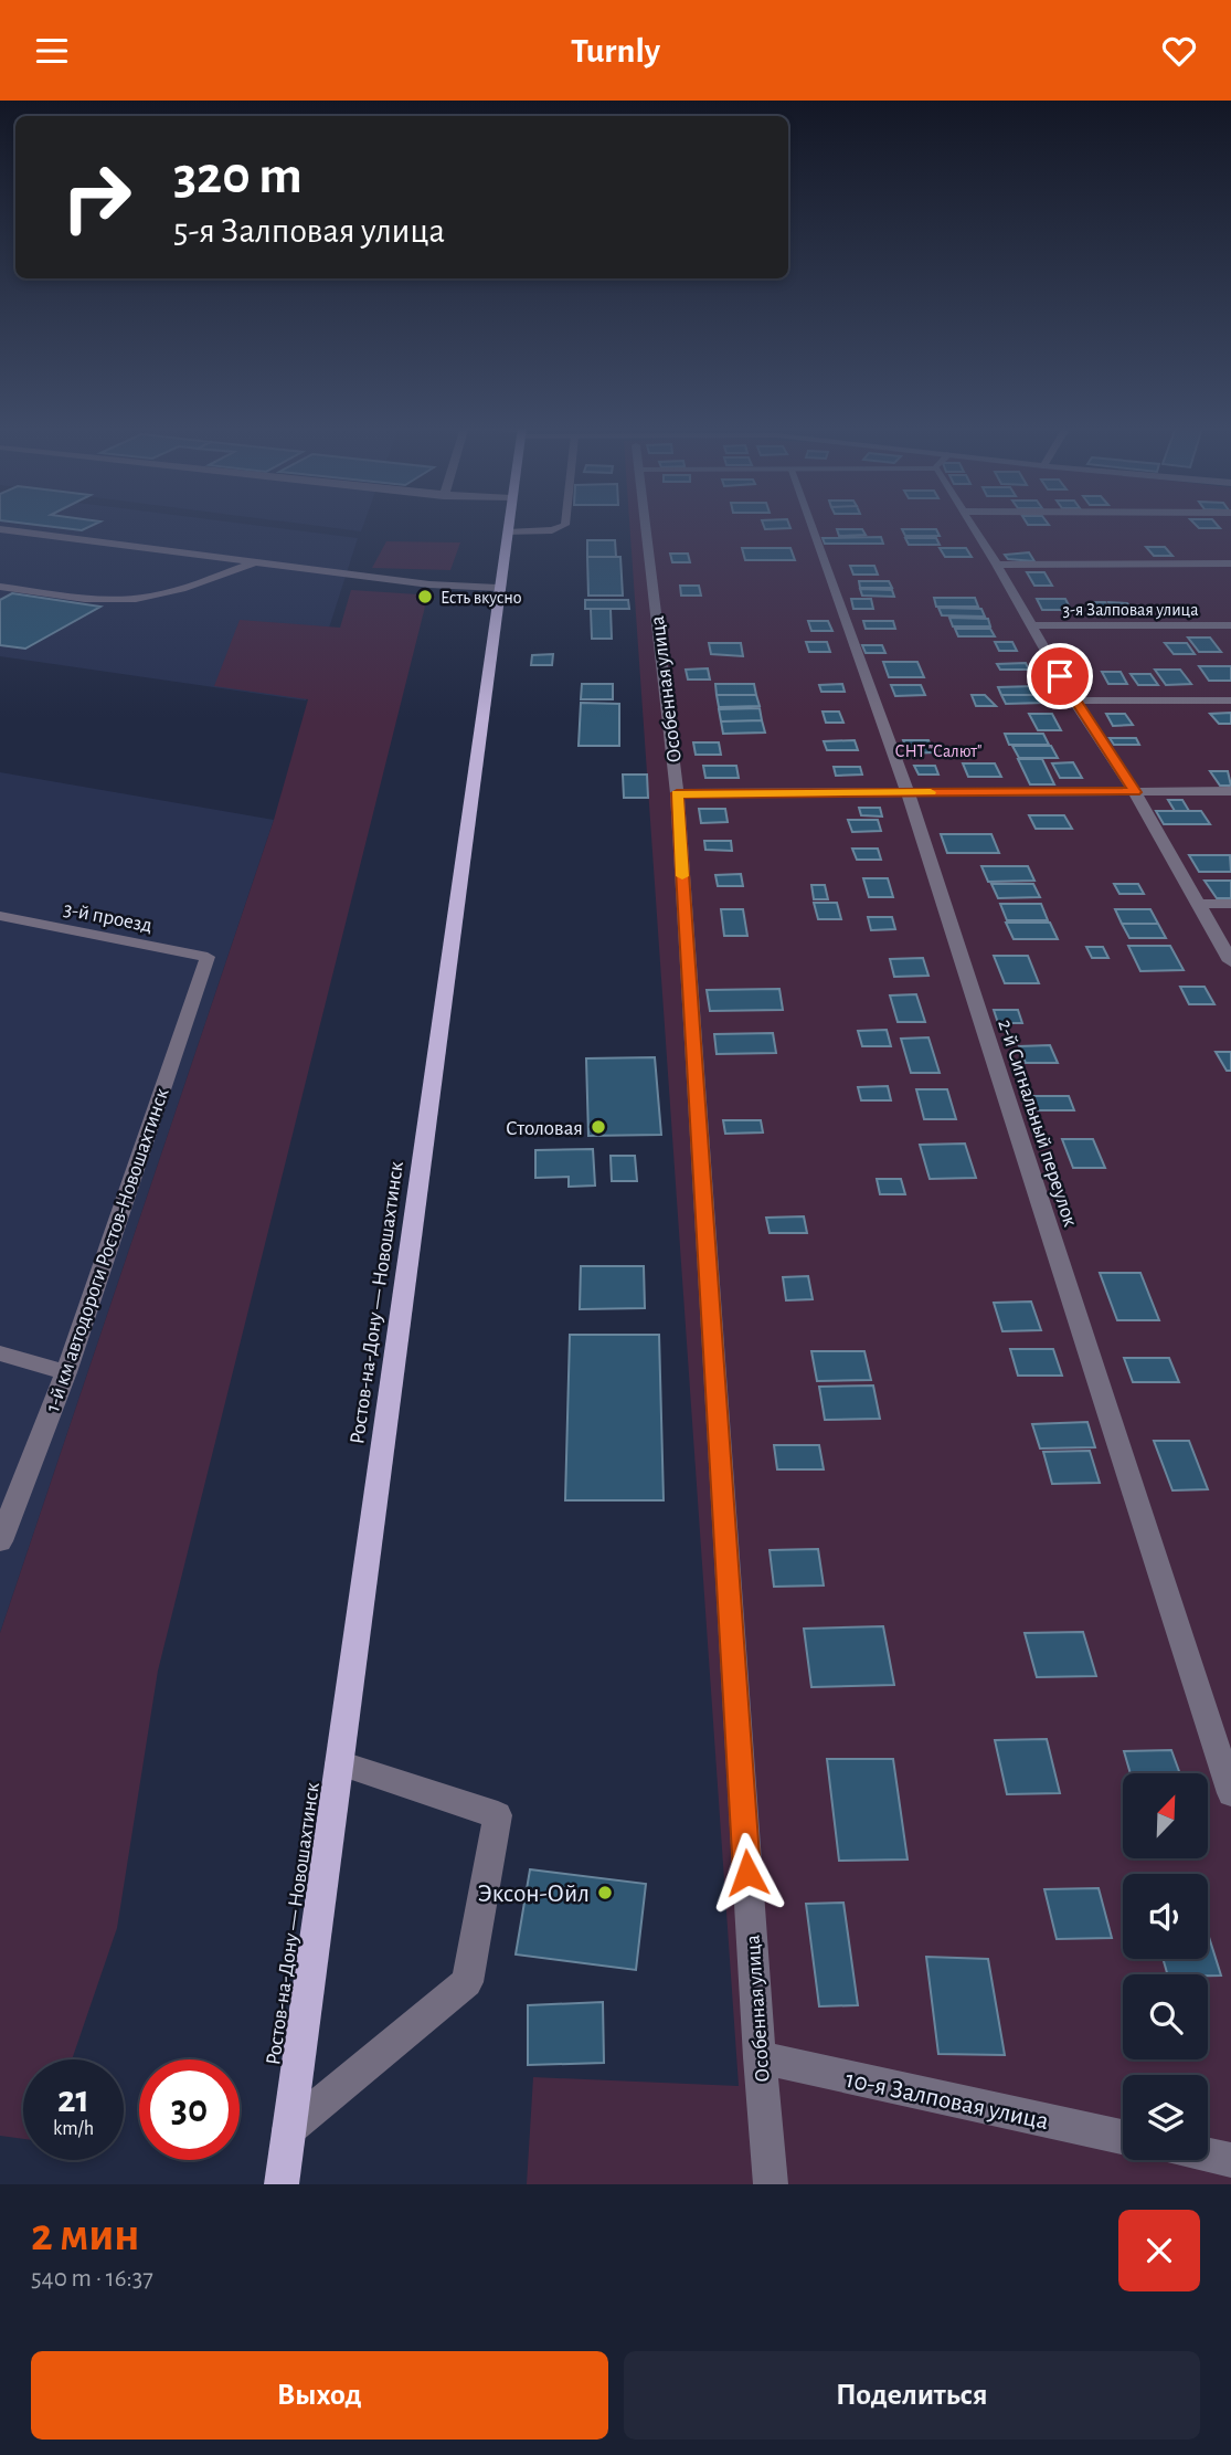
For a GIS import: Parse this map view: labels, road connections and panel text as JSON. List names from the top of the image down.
{
  "streets": {
    "main road": ["Ростов-на-Дону — Новошахтинск"],
    "street": [
      "3-я Залповая улица",
      "Особенная улица",
      "3-й проезд",
      "2-й Сигнальный переулок",
      "1-й км автодороги Ростов-Новошахтинск",
      "10-я Залповая улица"
    ]
  },
  "crossings": [
    ["Особенная улица", "10-я Залповая улица"],
    ["3-й проезд", "1-й км автодороги Ростов-Новошахтинск"]
  ],
  "parks": ["СНТ \"Салют\""],
  "places": ["Есть вкусно", "Столовая", "Эксон-Ойл"],
  "north": "top right",
  "page": {
    "header": "Turnly",
    "turn": ["320 m", "5-я Залповая улица"],
    "speed": "21 km/h",
    "limit": "30",
    "heading": ["2 мин", "540 m · 16:37"],
    "buttons": ["Выход", "Поделиться"]
  }
}
